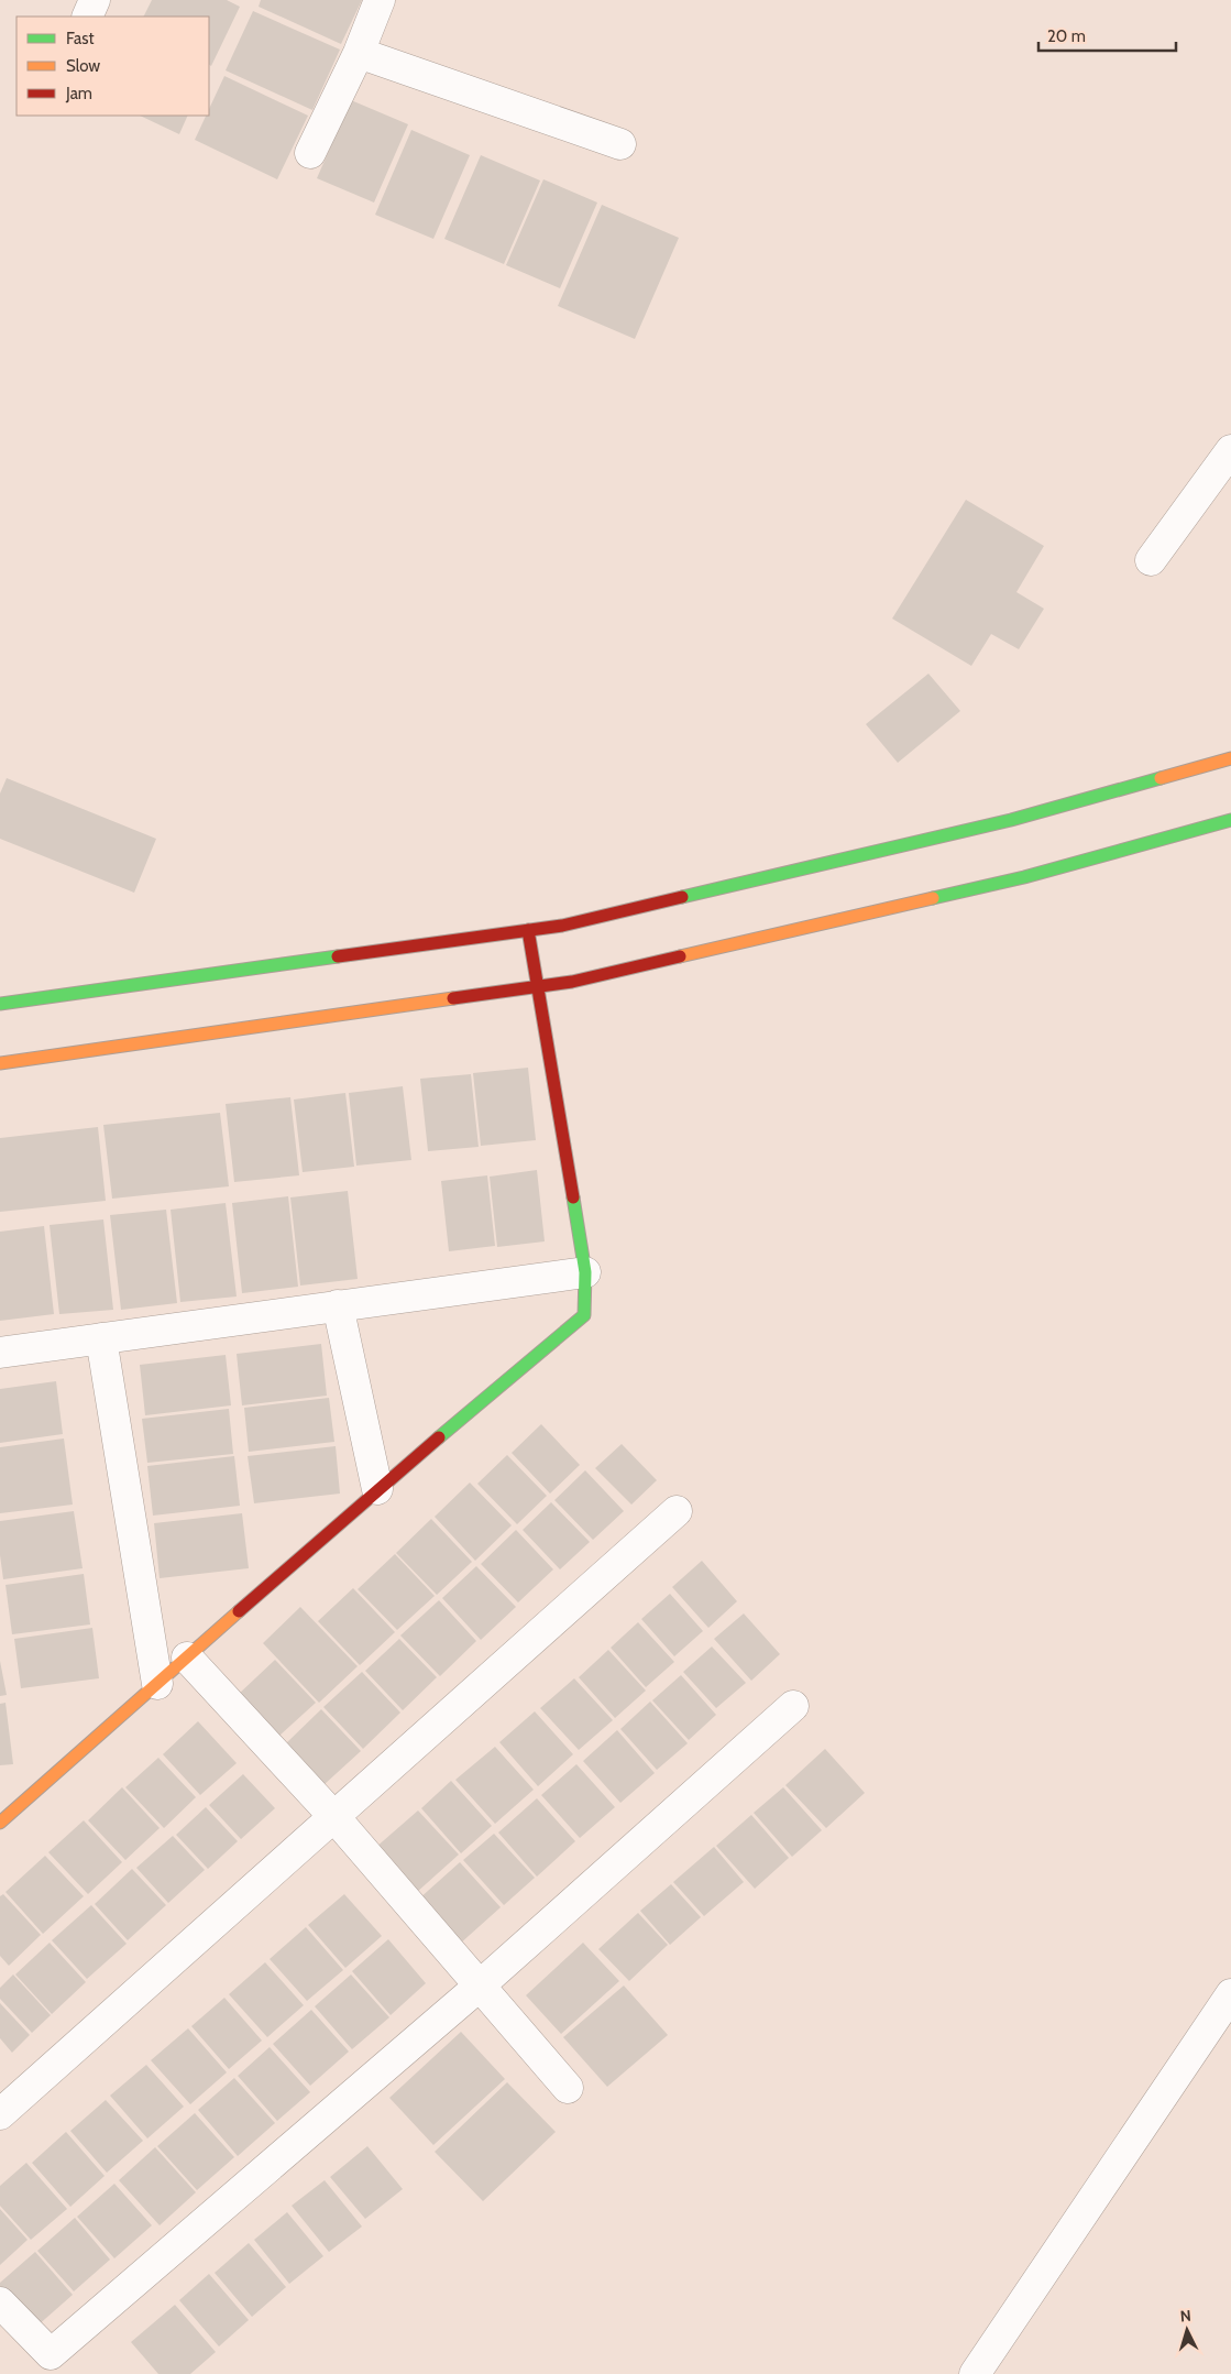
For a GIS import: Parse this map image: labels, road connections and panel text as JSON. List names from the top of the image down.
{
  "legend": ["Fast", "Slow", "Jam"],
  "scale_bar": "20 m",
  "north": "top"
}
